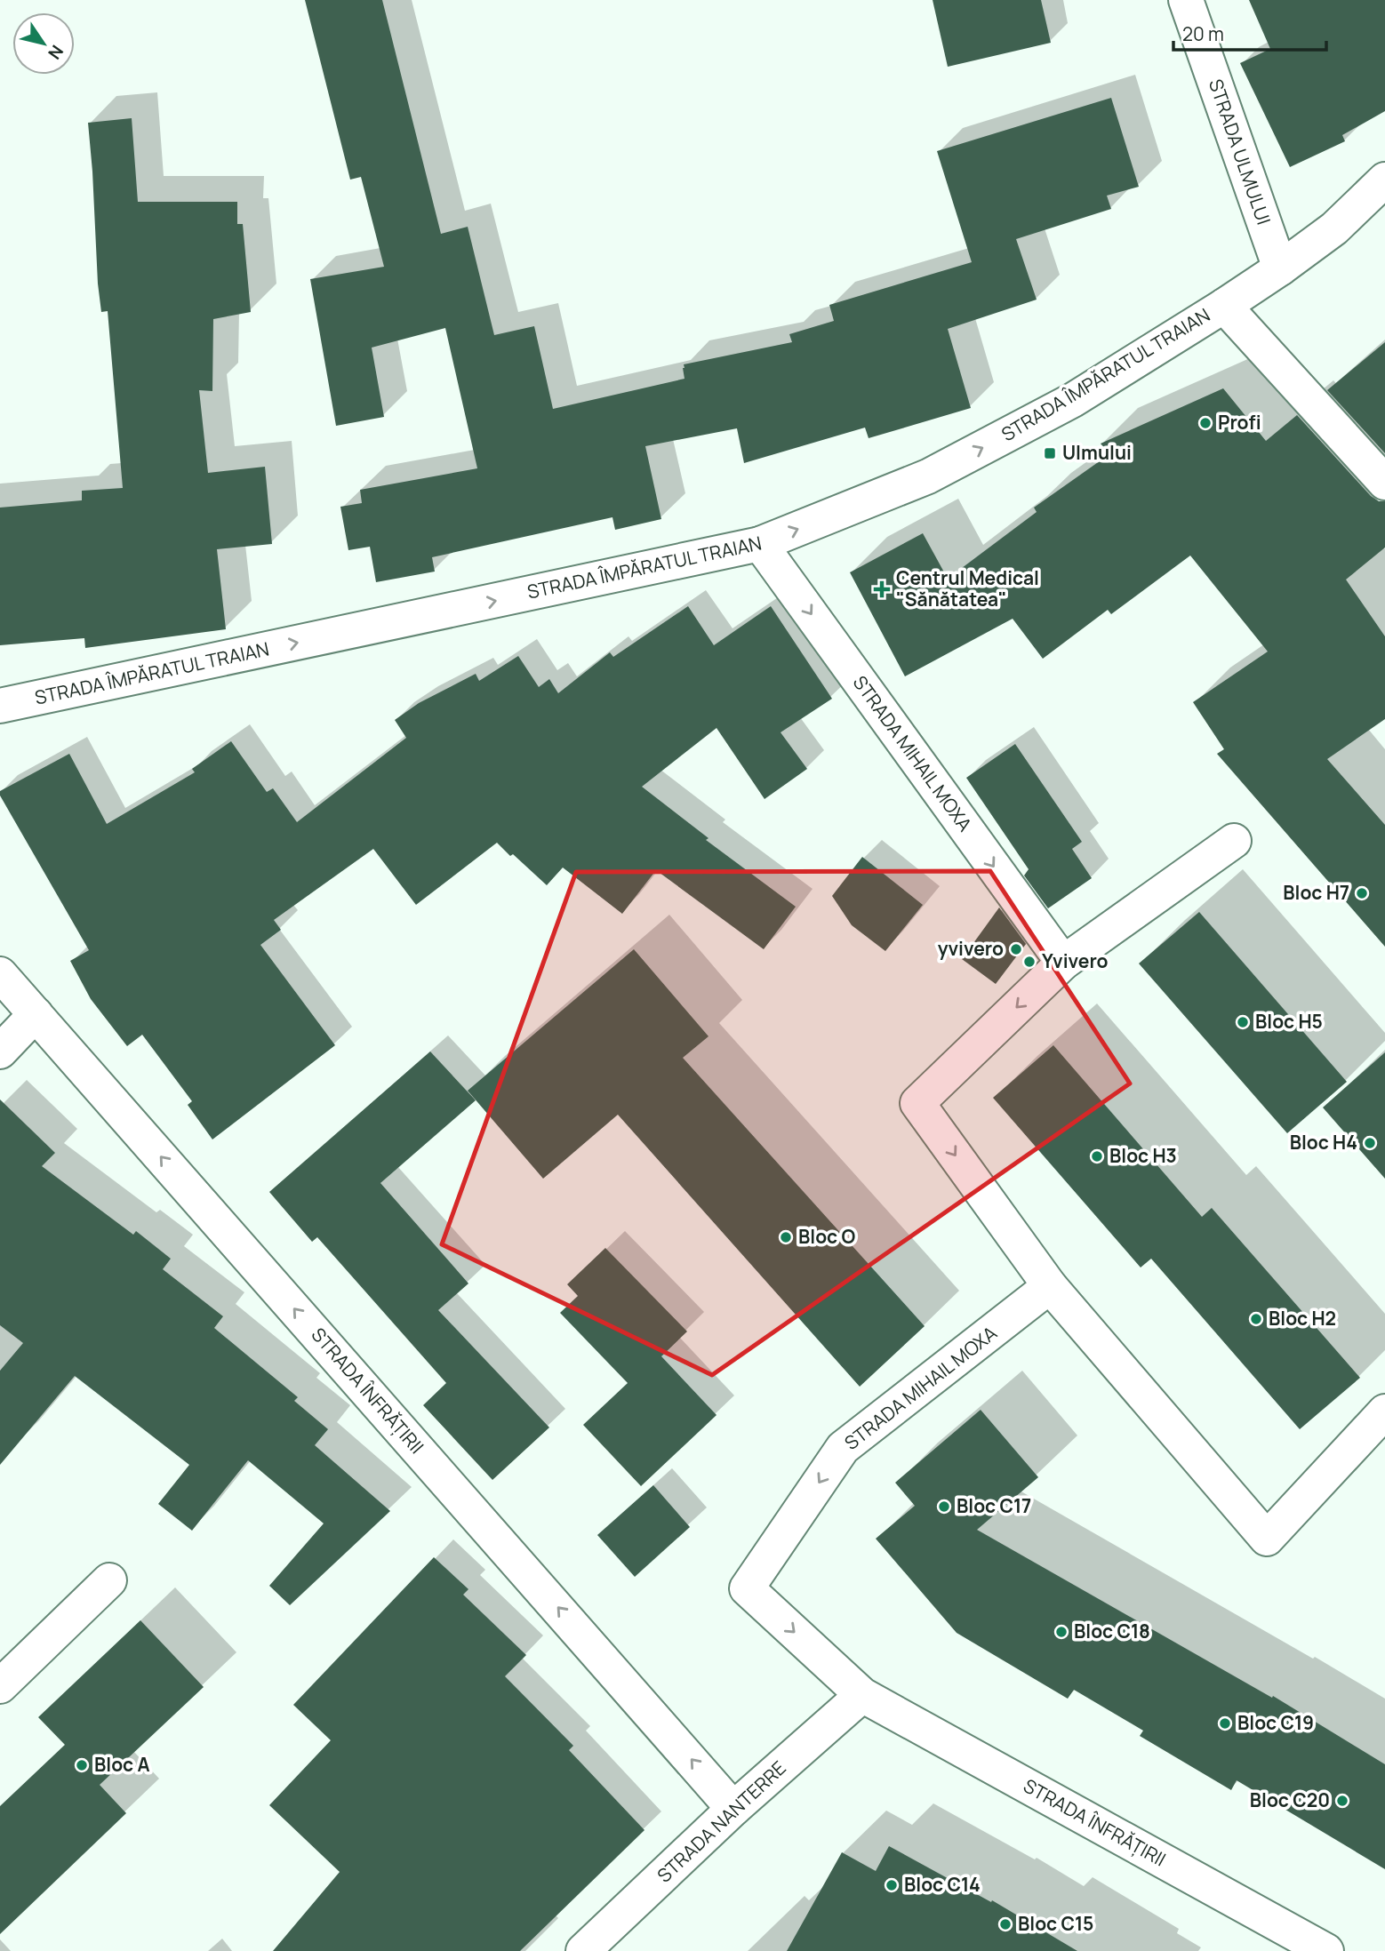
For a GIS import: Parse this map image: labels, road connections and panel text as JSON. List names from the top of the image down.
{
  "streets": {
    "street": [
      "STRADA ULMULUI",
      "STRADA ÎMPĂRATUL TRAIAN",
      "STRADA MIHAIL MOXA",
      "STRADA ÎNFRĂȚIRII",
      "STRADA NANTERRE"
    ]
  },
  "crossings": [
    ["STRADA ULMULUI", "STRADA ÎMPĂRATUL TRAIAN"],
    ["STRADA ÎMPĂRATUL TRAIAN", "STRADA MIHAIL MOXA"],
    ["STRADA MIHAIL MOXA", "STRADA ÎNFRĂȚIRII"],
    ["STRADA MIHAIL MOXA", "STRADA NANTERRE"],
    ["STRADA ÎNFRĂȚIRII", "STRADA NANTERRE"]
  ],
  "one_way": ["STRADA ÎMPĂRATUL TRAIAN", "STRADA ÎNFRĂȚIRII"],
  "places": {
    "other": [
      "Profi",
      "Bloc H7",
      "yvivero",
      "Yvivero",
      "Bloc H5",
      "Bloc H4",
      "Bloc H3",
      "Bloc O",
      "Bloc H2",
      "Bloc C17",
      "Bloc C18",
      "Bloc C19",
      "Bloc A",
      "Bloc C20",
      "Bloc C14",
      "Bloc C15"
    ],
    "transit": ["Ulmului"],
    "health": ["Centrul Medical \"Sănătatea\""]
  },
  "scale_bar": "20 m",
  "north": "bottom right"
}
